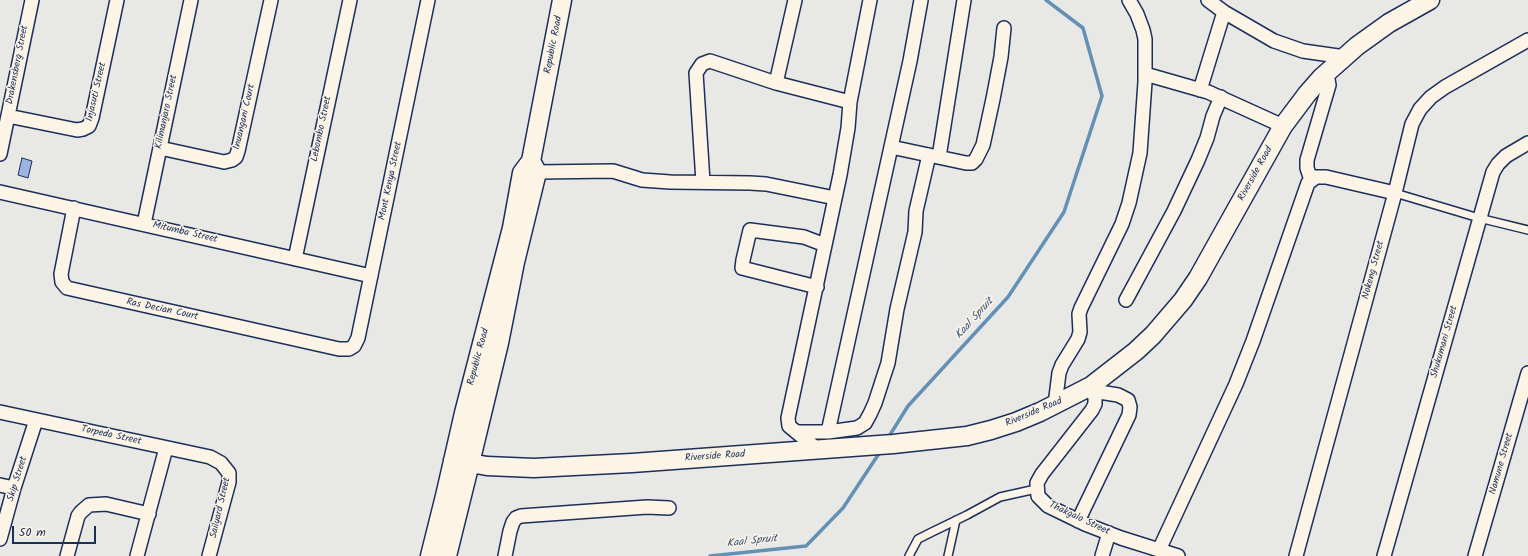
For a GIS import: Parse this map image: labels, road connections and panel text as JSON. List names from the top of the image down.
{
  "streets": {
    "street": [
      "Republic Road",
      "Drakensberg Street",
      "Injasuti Street",
      "Kilimanjaro Street",
      "Inuangani Court",
      "Lebombo Street",
      "Riverside Road",
      "Mont Kenya Street",
      "Mitumba Street",
      "Nokeng Street",
      "Ras Decian Court",
      "Shukumani Street",
      "Torpedo Street",
      "Namune Street",
      "Skip Street",
      "Sailyard Street",
      "Thakgalo Street"
    ]
  },
  "crossings": [
    ["Republic Road", "Riverside Road"],
    ["Drakensberg Street", "Injasuti Street"],
    ["Kilimanjaro Street", "Inuangani Court"],
    ["Kilimanjaro Street", "Mitumba Street"],
    ["Lebombo Street", "Mitumba Street"],
    ["Mont Kenya Street", "Mitumba Street"],
    ["Mont Kenya Street", "Ras Decian Court"],
    ["Mitumba Street", "Ras Decian Court"],
    ["Torpedo Street", "Skip Street"],
    ["Torpedo Street", "Sailyard Street"]
  ],
  "water": ["Kaal Spruit"],
  "scale_bar": "50 m"
}
